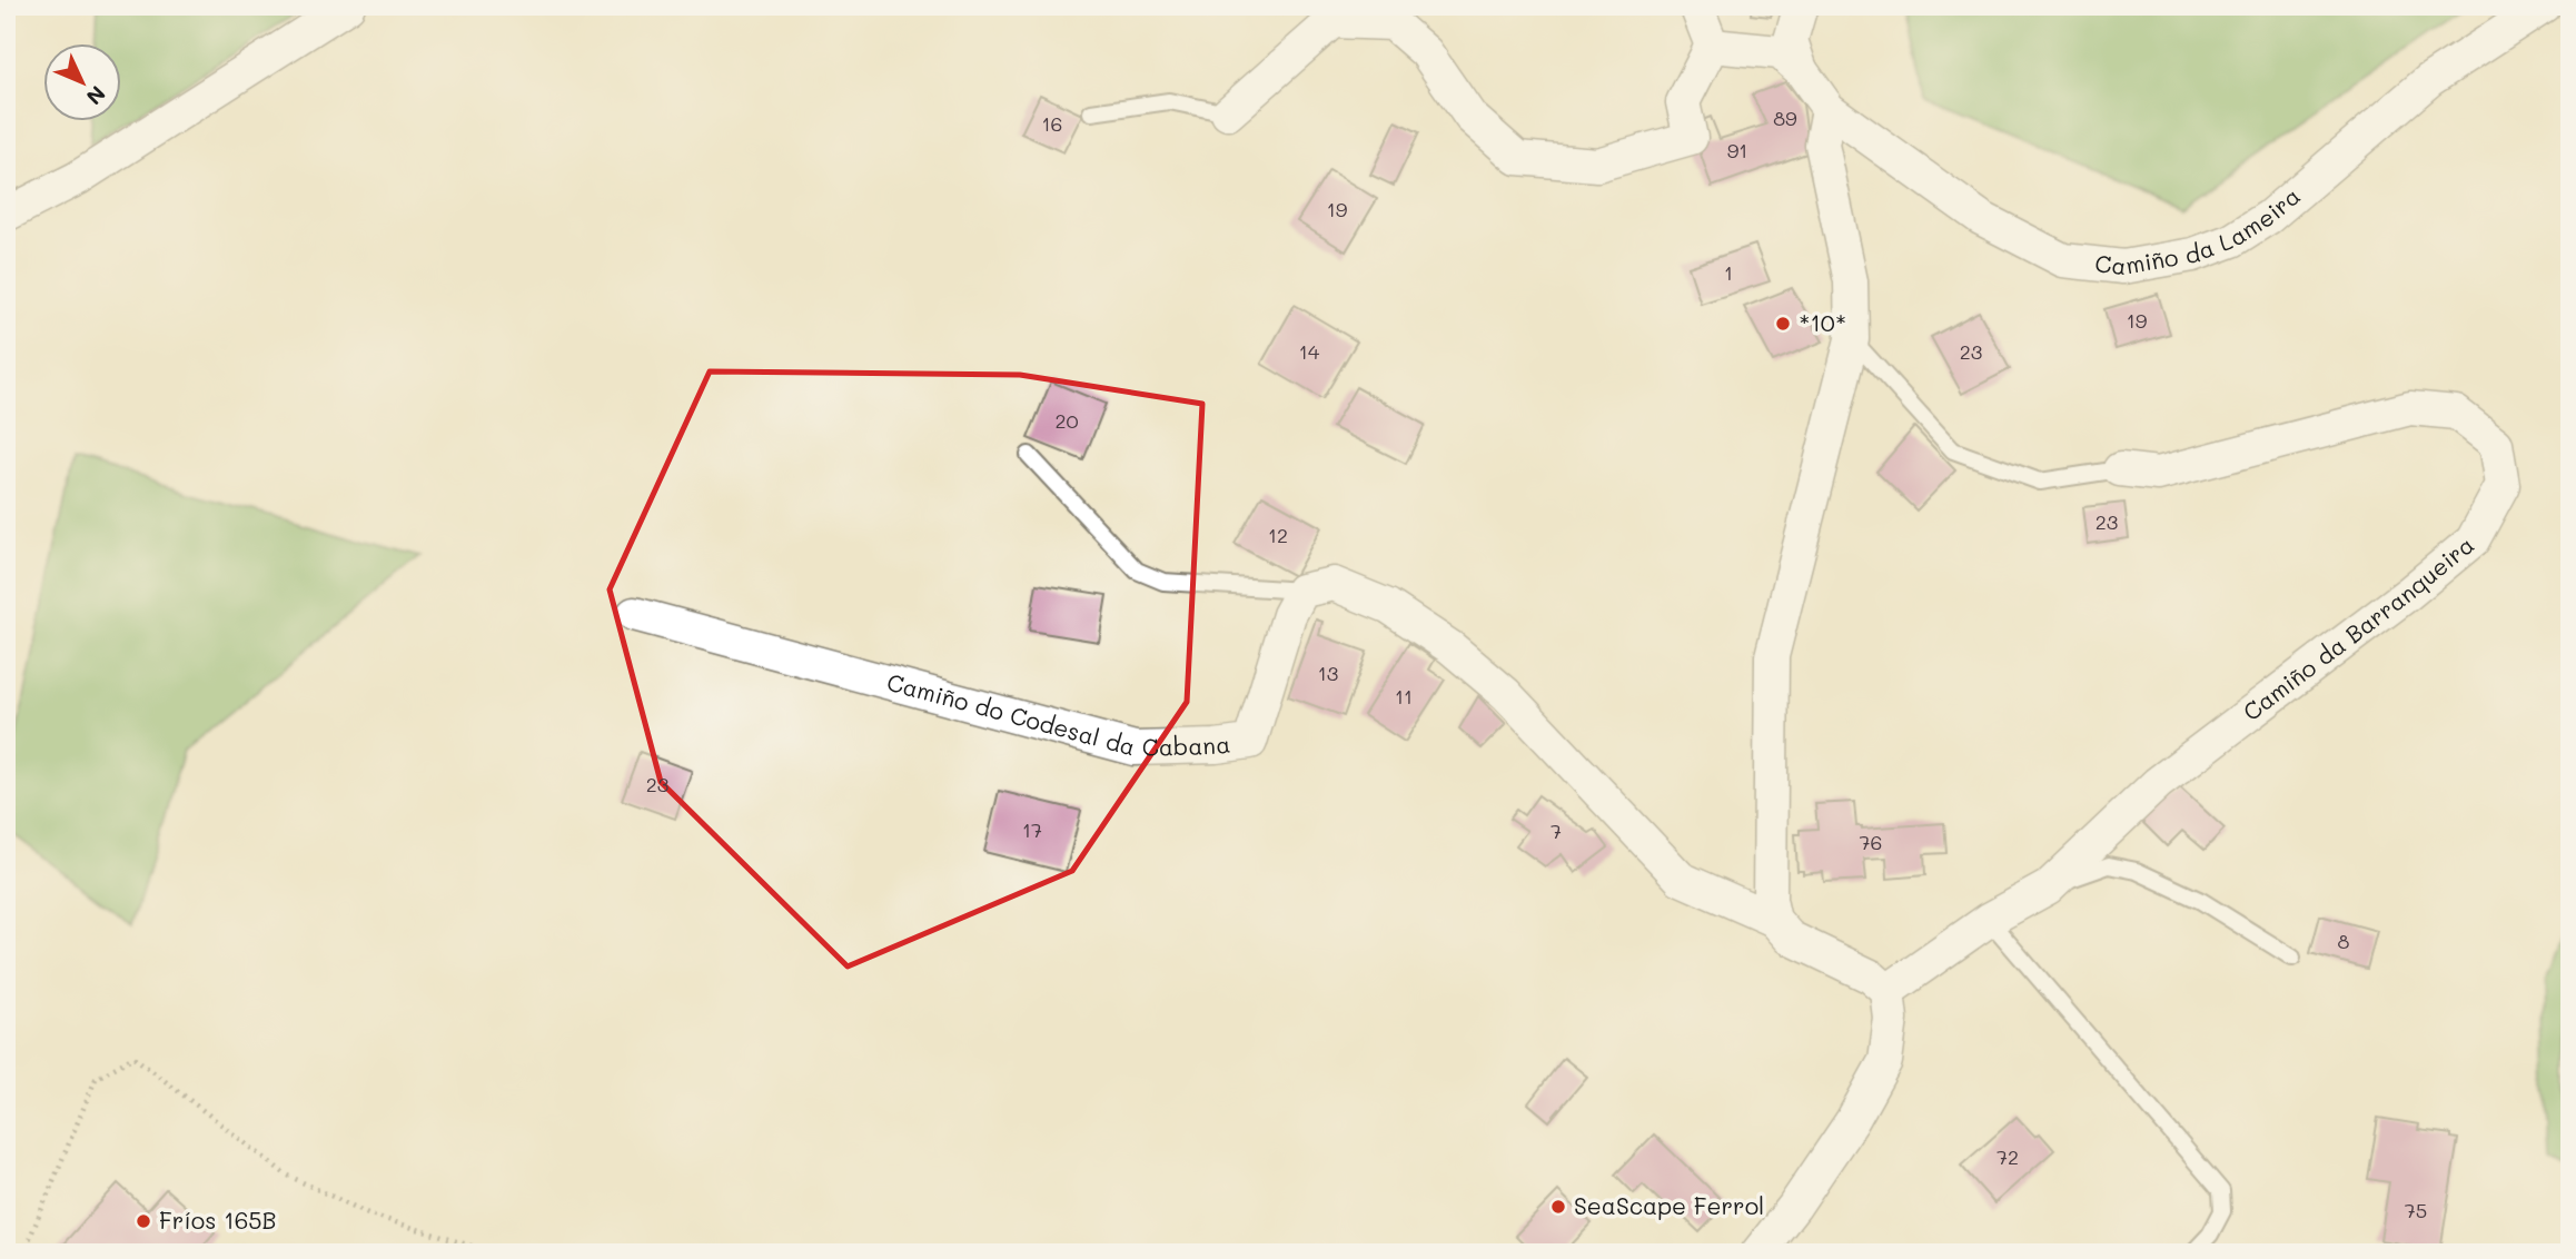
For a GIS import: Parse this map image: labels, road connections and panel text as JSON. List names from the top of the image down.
{
  "streets": {
    "street": ["Camiño da Lameira", "Camiño da Barranqueira", "Camiño do Codesal da Cabana"]
  },
  "places": ["*10*", "SeaScape Ferrol", "Fríos 165B"],
  "house_numbers": [
    "89",
    "16",
    "91",
    "19",
    "1",
    "19",
    "14",
    "23",
    "20",
    "23",
    "12",
    "13",
    "11",
    "23",
    "17",
    "7",
    "76",
    "8",
    "72",
    "75"
  ],
  "north": "bottom right"
}
